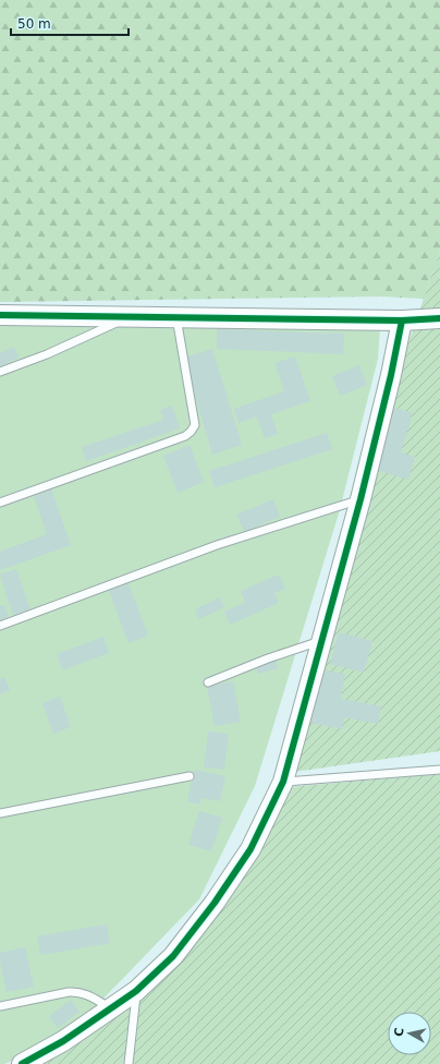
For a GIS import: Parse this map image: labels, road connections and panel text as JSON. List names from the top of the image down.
{
  "scale_bar": "50 m",
  "north": "left"
}
